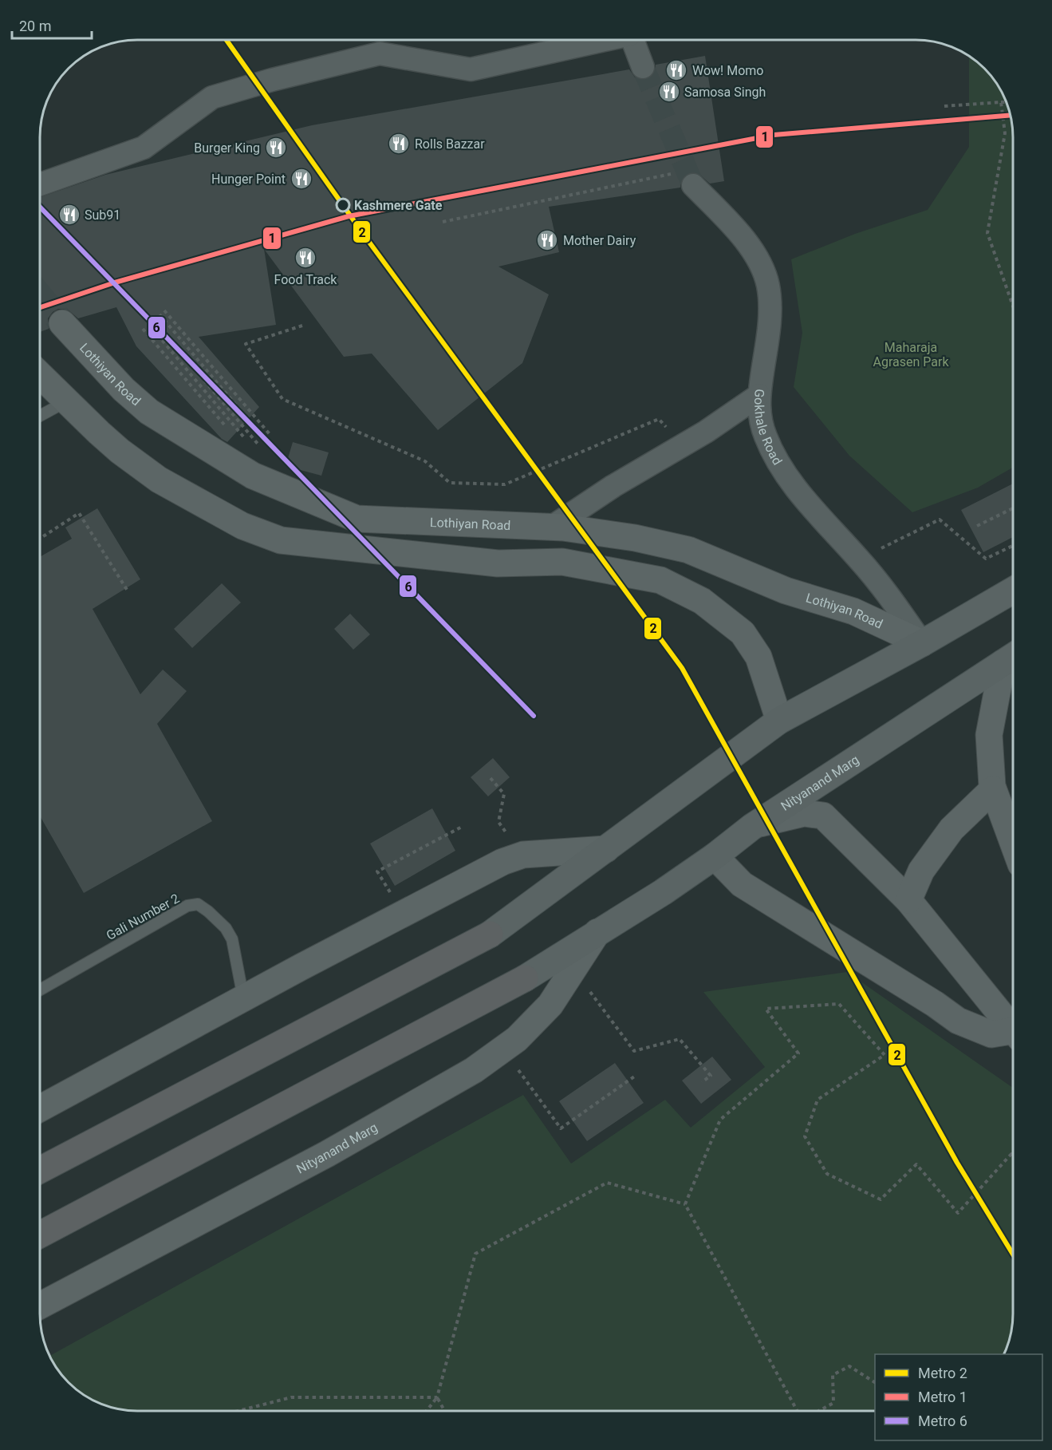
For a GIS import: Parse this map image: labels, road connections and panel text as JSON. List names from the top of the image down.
{
  "streets": {
    "main road": ["Lothiyan Road", "Nityanand Marg"],
    "street": ["Gokhale Road"],
    "lane": ["Gali Number 2"]
  },
  "crossings": [
    ["Lothiyan Road", "Gokhale Road"]
  ],
  "parks": ["Maharaja Agrasen Park"],
  "places": {
    "restaurant": [
      "Wow! Momo",
      "Samosa Singh",
      "Rolls Bazzar",
      "Burger King",
      "Hunger Point",
      "Sub91",
      "Mother Dairy",
      "Food Track"
    ],
    "other": ["Kashmere Gate"]
  },
  "lines": ["metro line 2", "metro line 1", "metro line 6"],
  "legend": ["Metro 2", "Metro 1", "Metro 6"],
  "scale_bar": "20 m"
}
